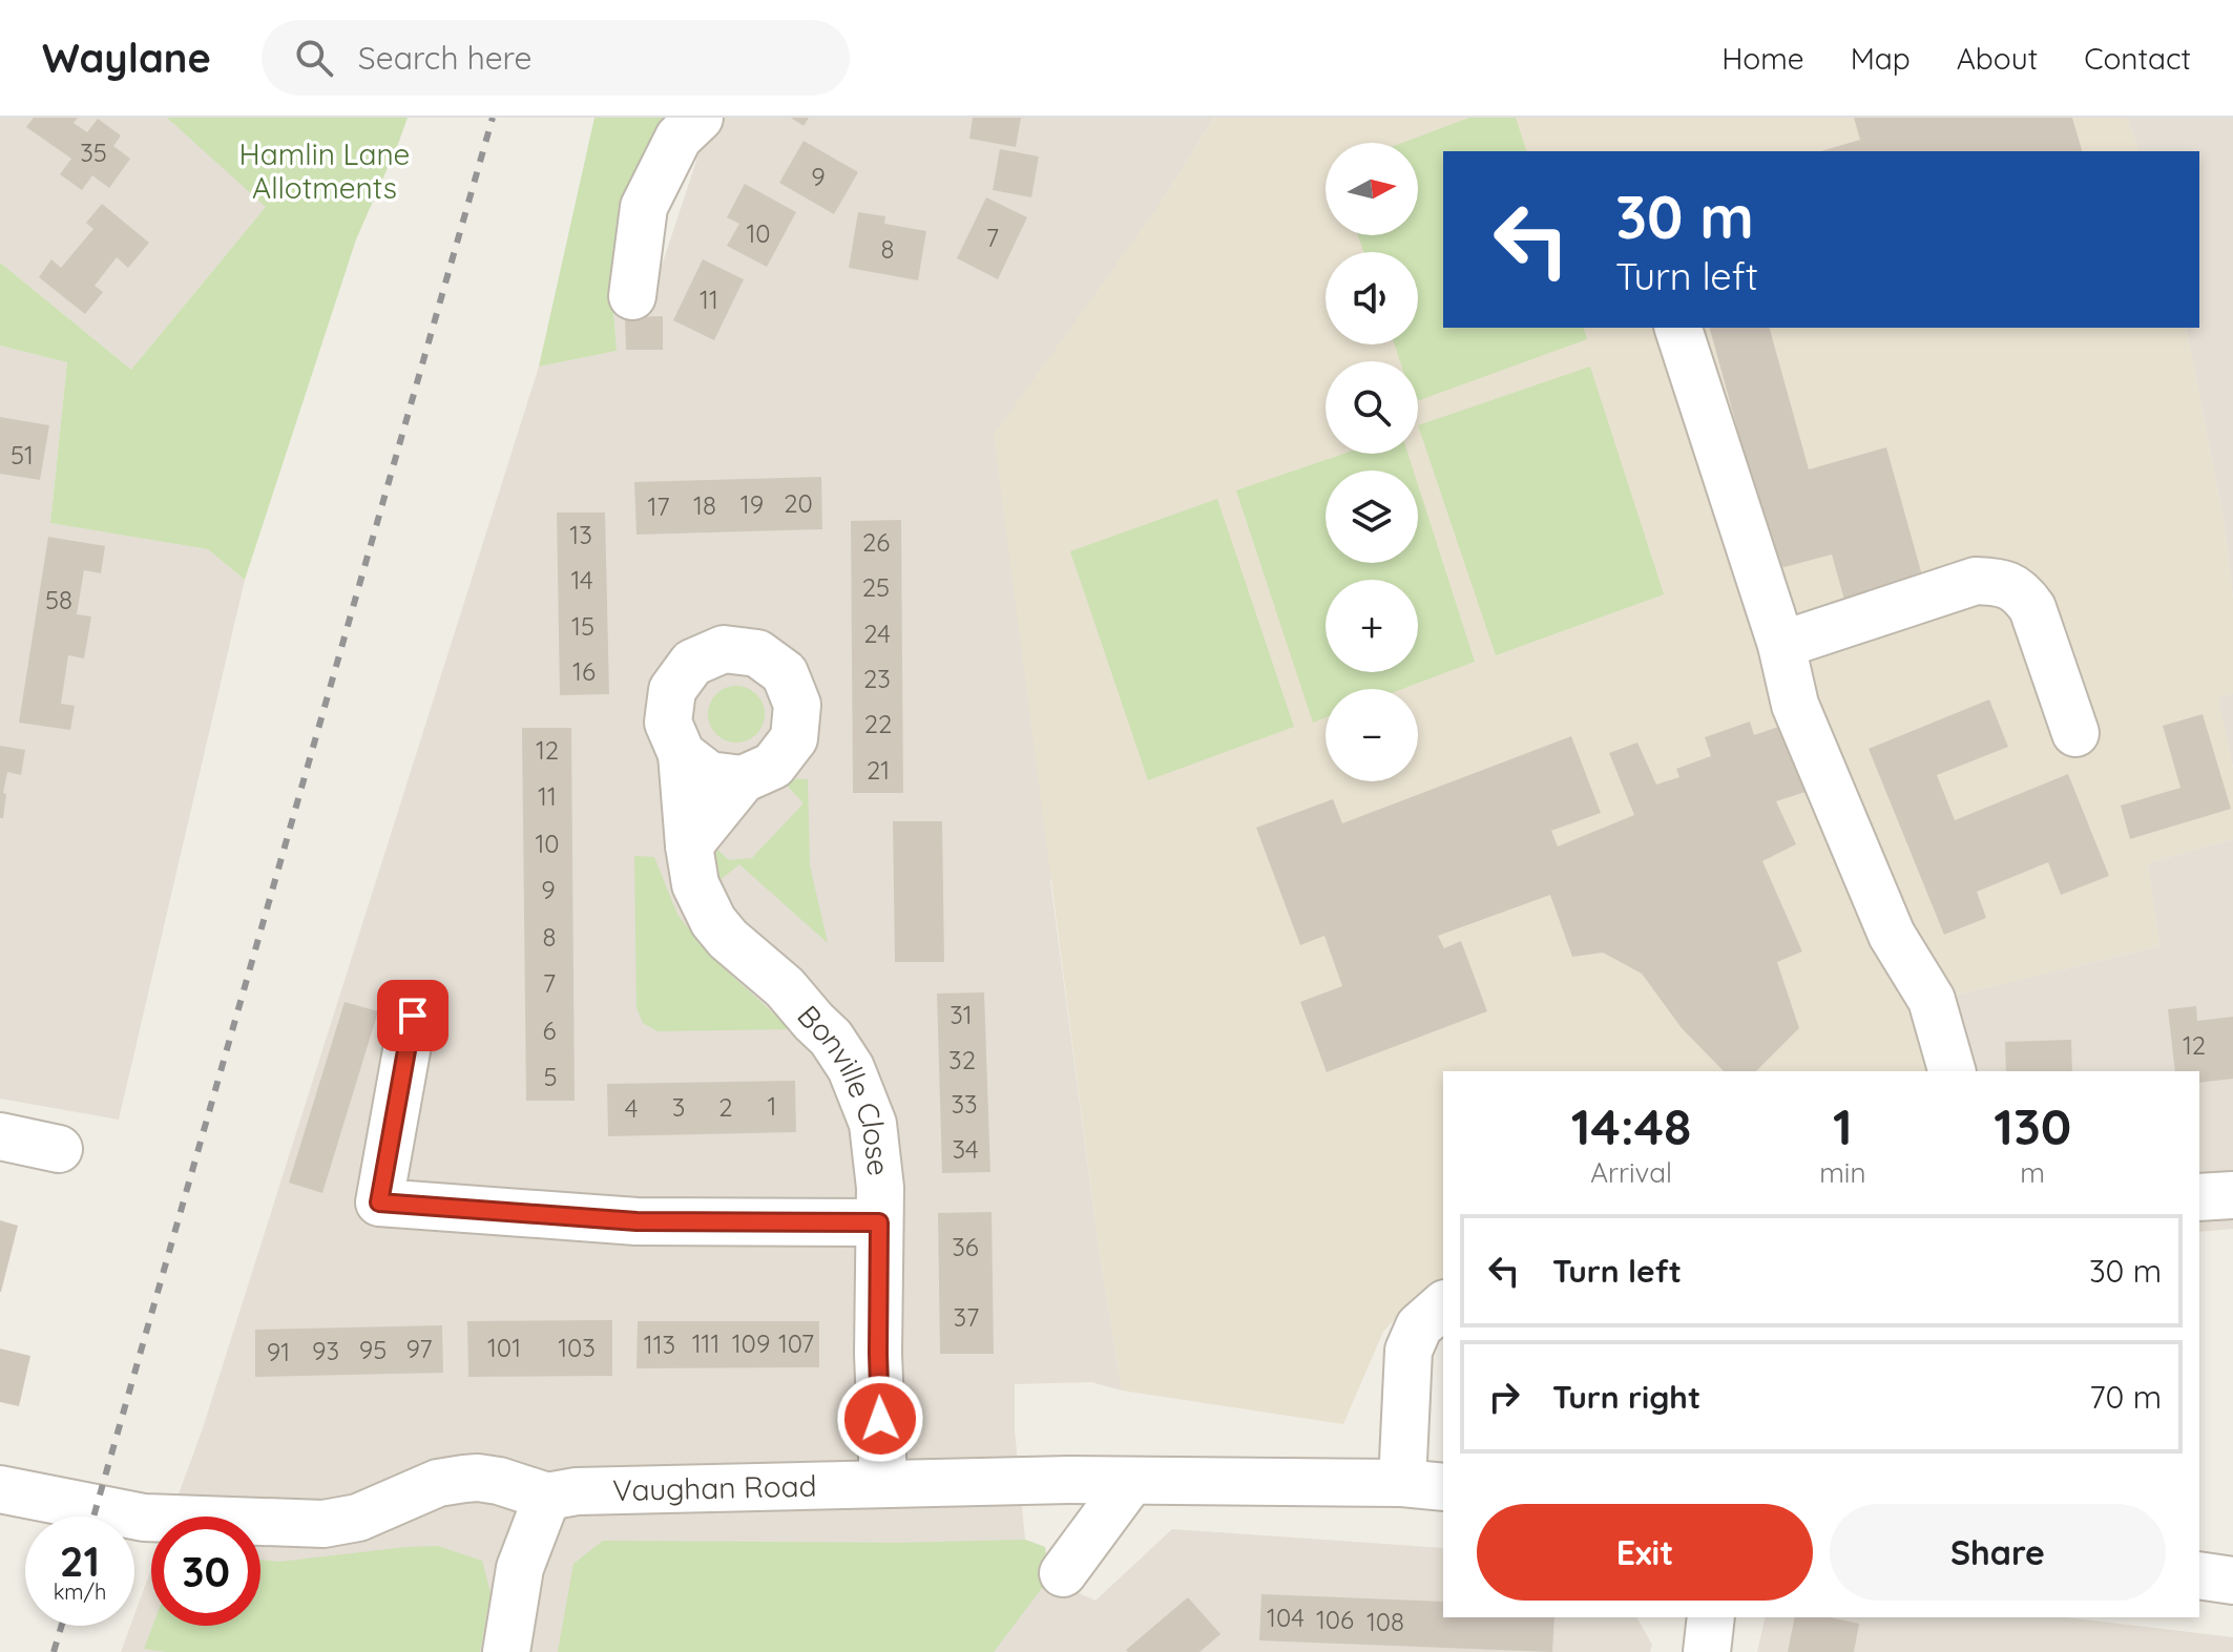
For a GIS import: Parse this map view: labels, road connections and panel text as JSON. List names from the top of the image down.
{
  "streets": {
    "street": ["Bonville Close", "Vaughan Road"]
  },
  "crossings": [
    ["Bonville Close", "Vaughan Road"]
  ],
  "parks": ["Hamlin Lane Allotments"],
  "house_numbers": [
    "35",
    "9",
    "10",
    "7",
    "8",
    "11",
    "51",
    "20",
    "19",
    "18",
    "17",
    "13",
    "26",
    "14",
    "25",
    "58",
    "15",
    "24",
    "16",
    "23",
    "22",
    "12",
    "21",
    "11",
    "10",
    "9",
    "8",
    "7",
    "31",
    "6",
    "12",
    "32",
    "5",
    "33",
    "1",
    "3",
    "2",
    "4",
    "34",
    "36",
    "37",
    "111",
    "109",
    "107",
    "113",
    "101",
    "103",
    "97",
    "95",
    "93",
    "91",
    "104",
    "106",
    "108"
  ],
  "north": "right",
  "page": {
    "header": "Waylane",
    "search": "Search here",
    "nav": [
      "Home",
      "Map",
      "About",
      "Contact"
    ],
    "map_buttons": ["+", "−"],
    "turn": ["30 m", "Turn left"],
    "eta": [
      "14:48",
      "Arrival",
      "1",
      "min",
      "130",
      "m"
    ],
    "list": [
      {
        "name": "Turn left",
        "value": "30 m"
      },
      {
        "name": "Turn right",
        "value": "70 m"
      }
    ],
    "buttons": ["Exit", "Share"],
    "speed": "21 km/h",
    "limit": "30"
  }
}
